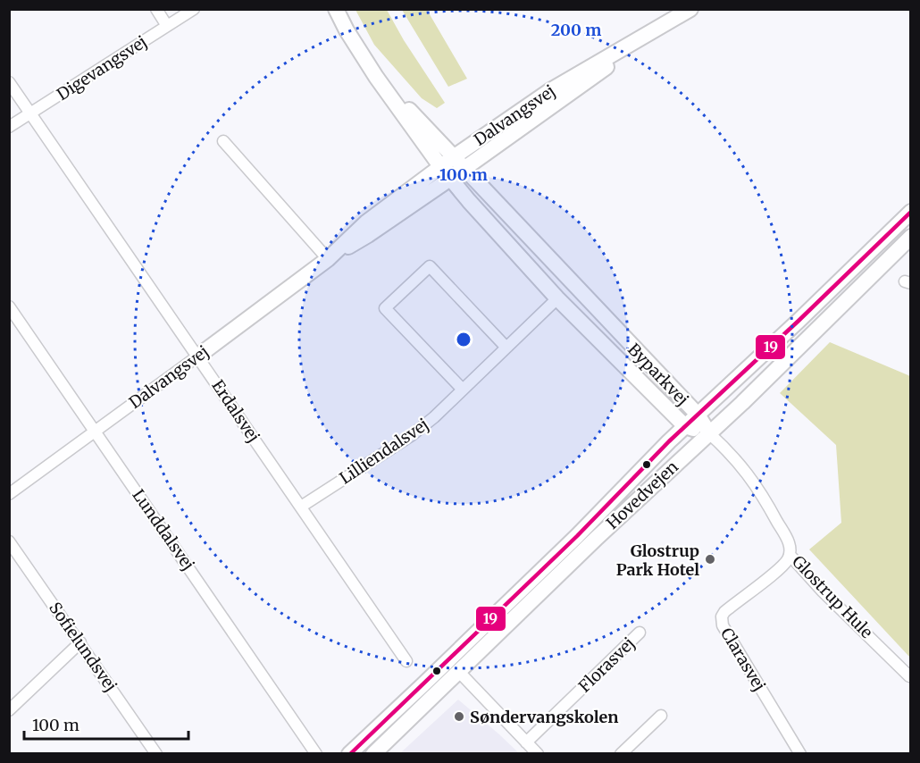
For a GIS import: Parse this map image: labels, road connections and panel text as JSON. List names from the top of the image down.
{
  "streets": {
    "street": [
      "Digevangsvej",
      "Dalvangsvej",
      "Byparkvej",
      "Erdalsvej",
      "Lilliendalsvej",
      "Hovedvejen",
      "Lunddalsvej",
      "Glostrup Hule",
      "Sofielundsvej",
      "Clarasvej",
      "Florasvej"
    ]
  },
  "crossings": [
    ["Digevangsvej", "Erdalsvej"],
    ["Dalvangsvej", "Byparkvej"],
    ["Dalvangsvej", "Erdalsvej"],
    ["Dalvangsvej", "Lunddalsvej"],
    ["Byparkvej", "Lilliendalsvej"],
    ["Byparkvej", "Hovedvejen"],
    ["Byparkvej", "Glostrup Hule"],
    ["Erdalsvej", "Lilliendalsvej"],
    ["Hovedvejen", "Glostrup Hule"],
    ["Glostrup Hule", "Clarasvej"]
  ],
  "places": ["Glostrup Park Hotel", "Søndervangskolen"],
  "lines": ["transit line 19"],
  "scale_bar": "100 m",
  "rings": ["200 m", "100 m"]
}
